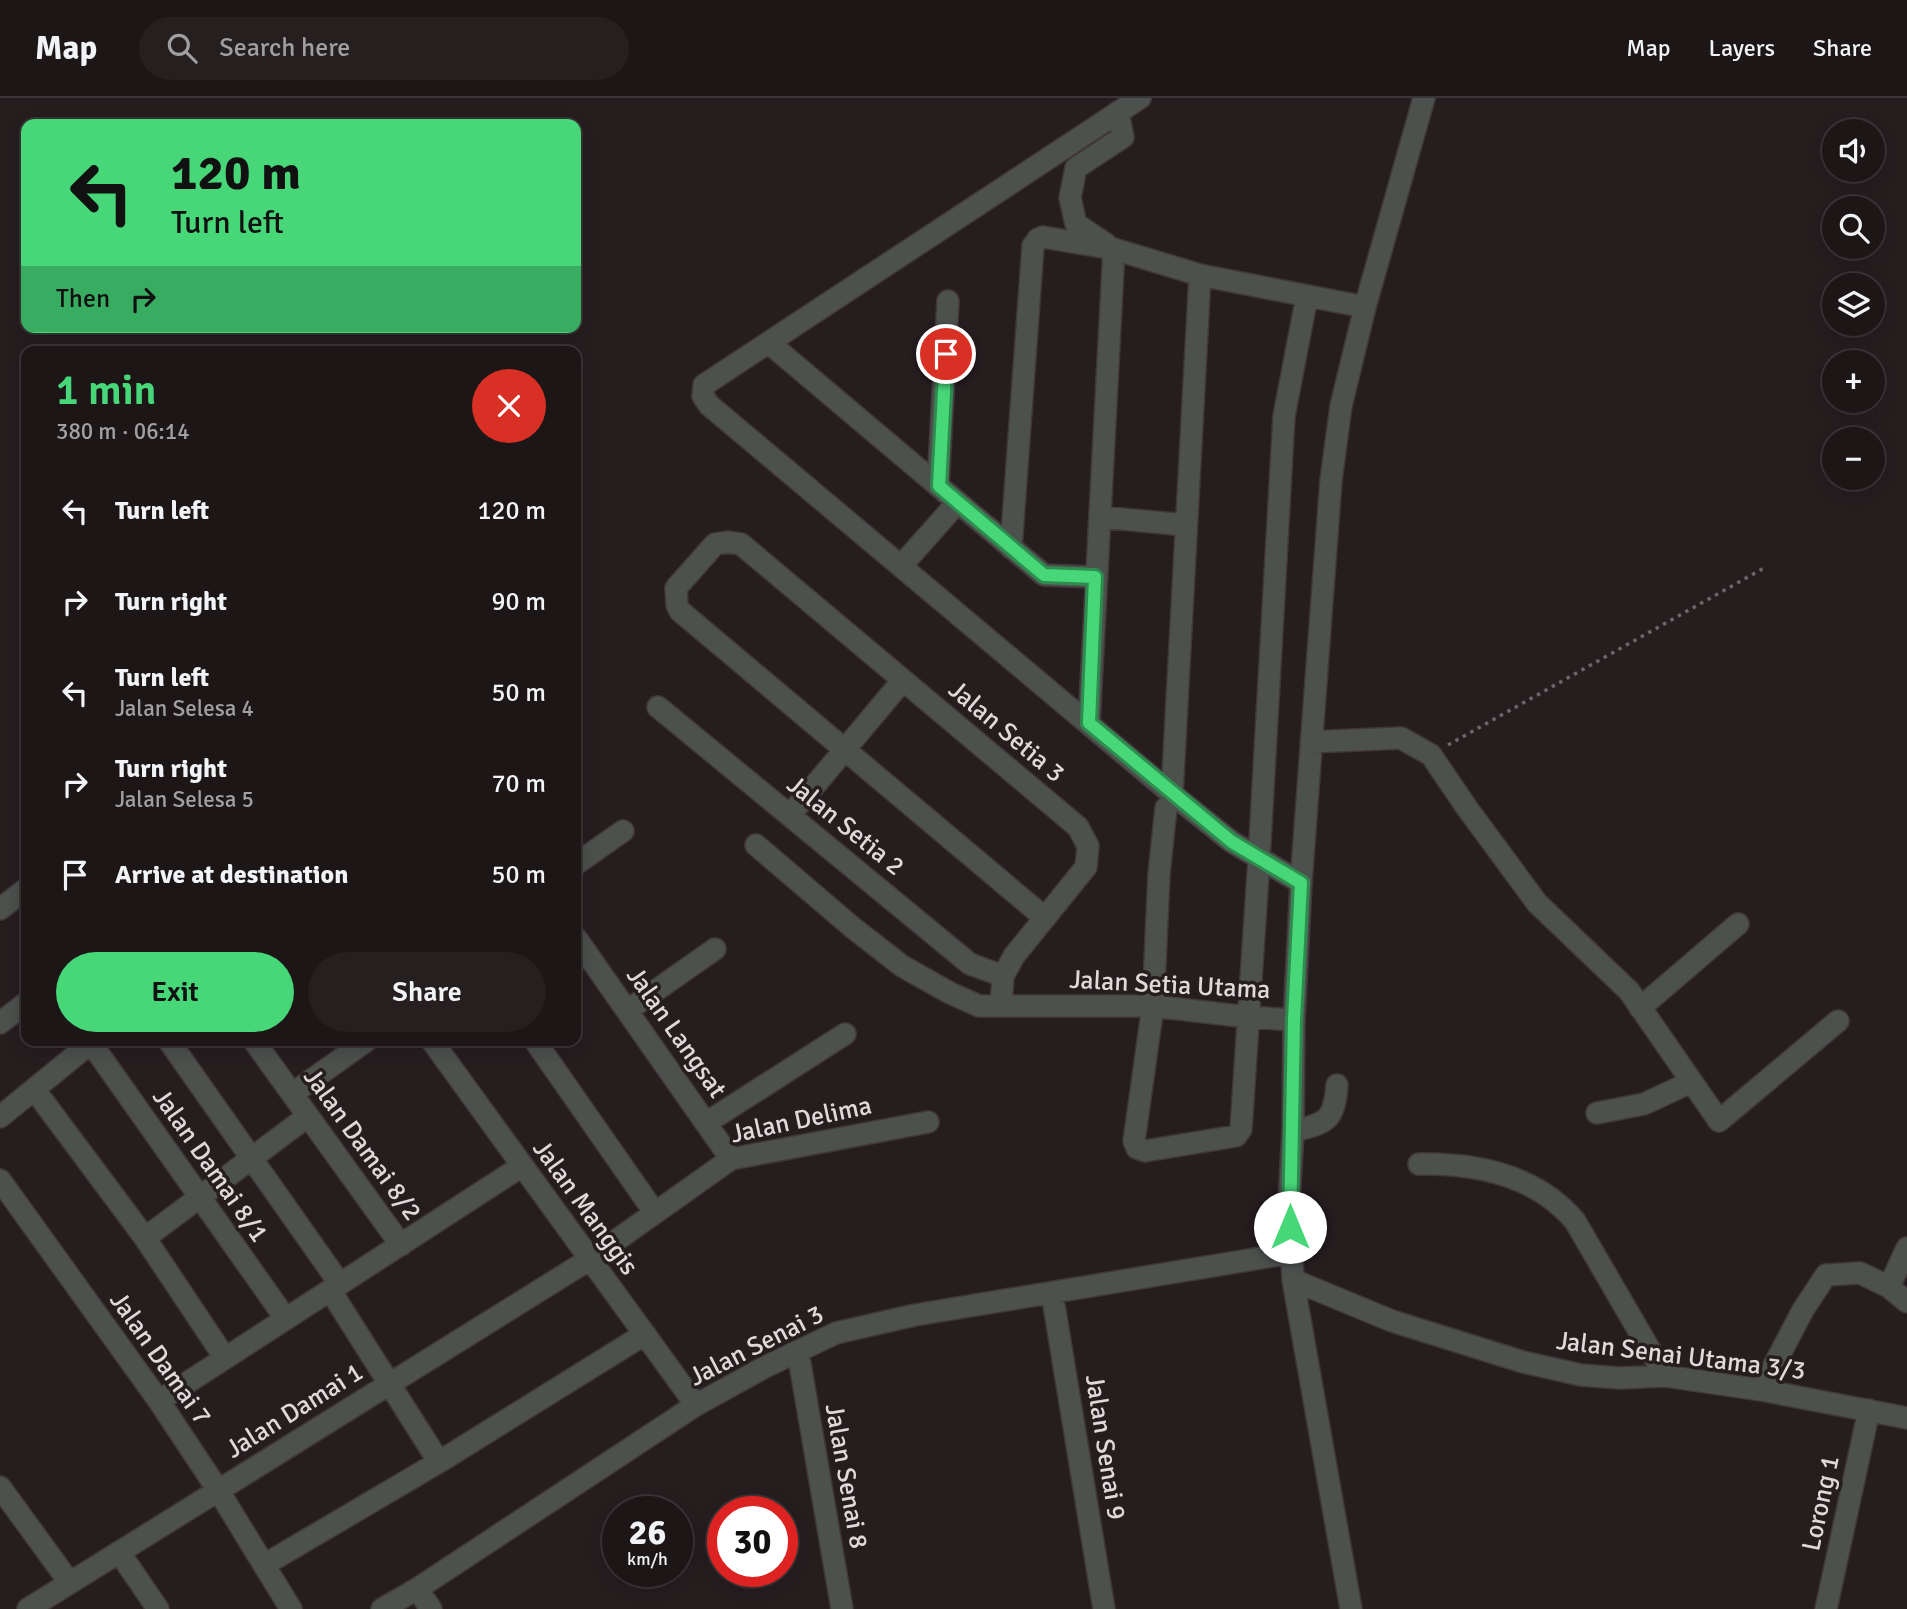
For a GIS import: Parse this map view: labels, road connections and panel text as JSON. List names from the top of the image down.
{
  "streets": {
    "street": [
      "Jalan Setia 3",
      "Jalan Setia 2",
      "Jalan Setia Utama",
      "Jalan Langsat",
      "Jalan Delima",
      "Jalan Damai 8/2",
      "Jalan Damai 8/1",
      "Jalan Manggis",
      "Jalan Senai 3",
      "Jalan Senai Utama 3/3",
      "Jalan Damai 7",
      "Jalan Damai 1",
      "Jalan Senai 9",
      "Jalan Senai 8",
      "Lorong 1"
    ]
  },
  "crossings": [
    ["Jalan Setia 3", "Jalan Setia 2"],
    ["Jalan Setia 3", "Jalan Setia Utama"],
    ["Jalan Langsat", "Jalan Delima"],
    ["Jalan Delima", "Jalan Manggis"],
    ["Jalan Delima", "Jalan Damai 1"],
    ["Jalan Manggis", "Jalan Senai 3"],
    ["Jalan Manggis", "Jalan Damai 1"],
    ["Jalan Senai 3", "Jalan Senai 9"],
    ["Jalan Senai 3", "Jalan Senai 8"],
    ["Jalan Senai Utama 3/3", "Lorong 1"],
    ["Jalan Damai 7", "Jalan Damai 1"]
  ],
  "page": {
    "header": "Map",
    "search": "Search here",
    "nav": ["Map", "Layers", "Share"],
    "map_buttons": ["+", "−"],
    "turn": ["120 m", "Turn left"],
    "then": "Then",
    "heading": ["1 min", "380 m · 06:14"],
    "list": [
      {
        "name": "Turn left",
        "value": "120 m"
      },
      {
        "name": "Turn right",
        "value": "90 m"
      },
      {
        "name": "Turn left",
        "note": "Jalan Selesa 4",
        "value": "50 m"
      },
      {
        "name": "Turn right",
        "note": "Jalan Selesa 5",
        "value": "70 m"
      },
      {
        "name": "Arrive at destination",
        "value": "50 m"
      }
    ],
    "buttons": ["Exit", "Share"],
    "speed": "26 km/h",
    "limit": "30"
  }
}
